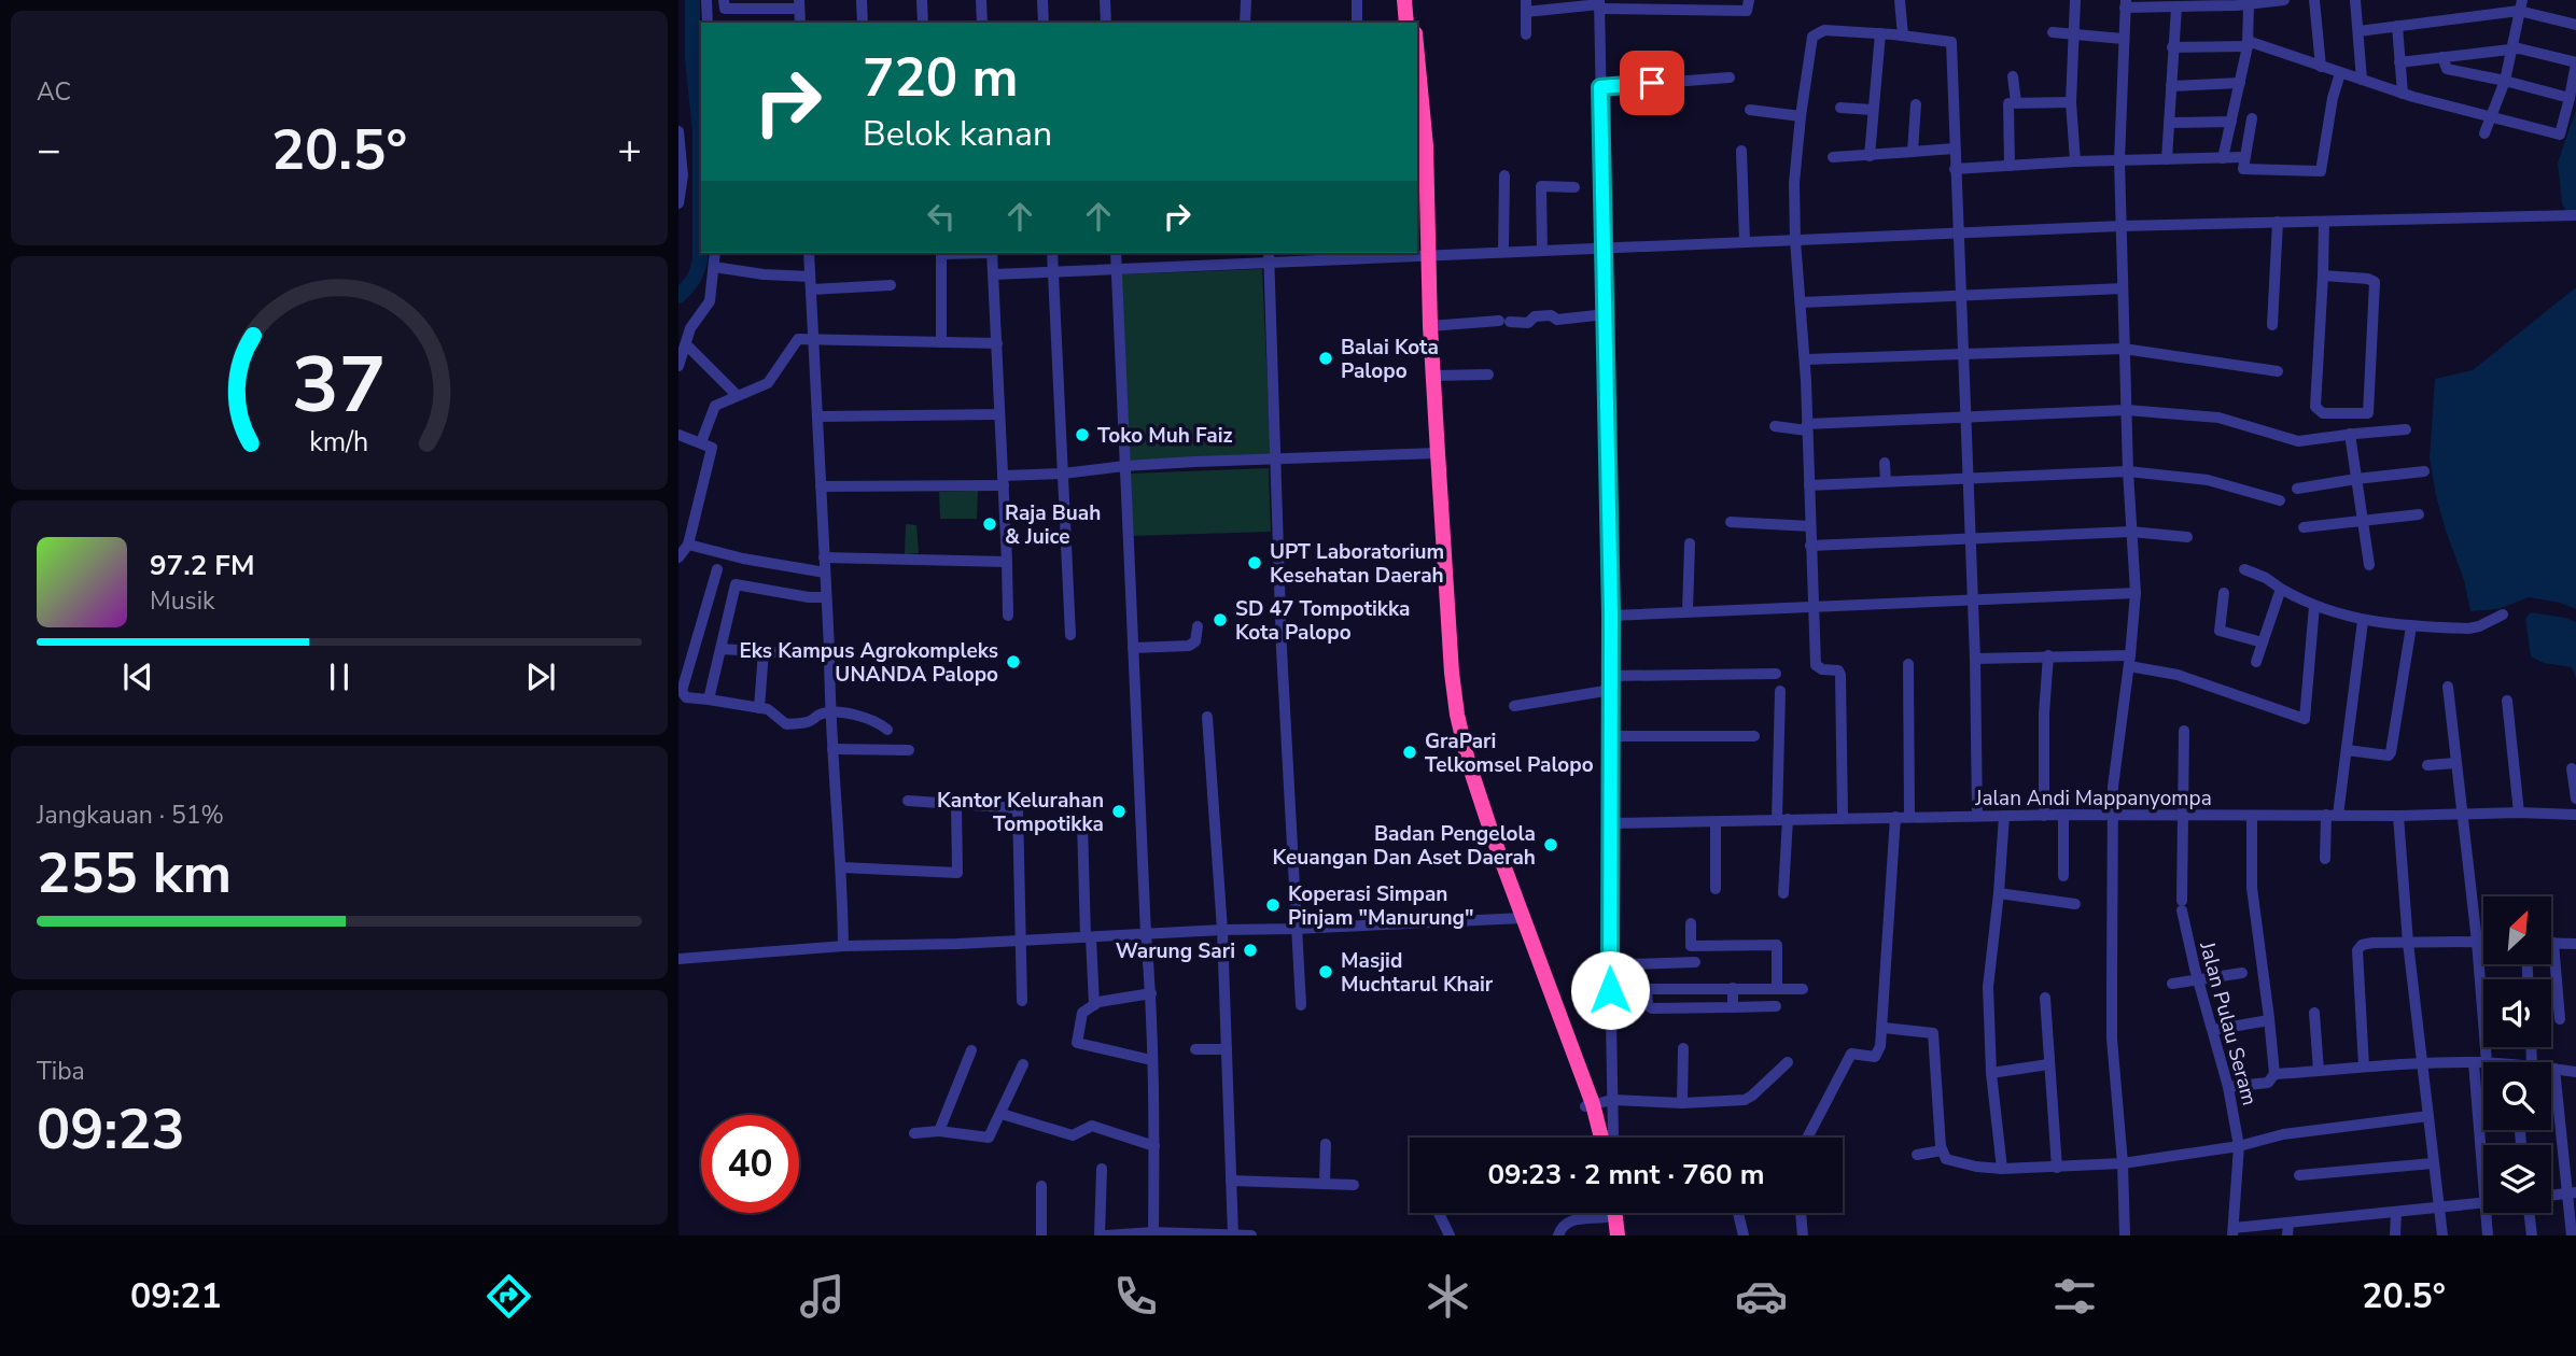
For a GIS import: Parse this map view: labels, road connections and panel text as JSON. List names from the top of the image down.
{
  "streets": {
    "street": ["Jalan Andi Mappanyompa", "Jalan Pulau Seram"]
  },
  "crossings": [
    ["Jalan Andi Mappanyompa", "Jalan Pulau Seram"]
  ],
  "places": [
    "Balai Kota Palopo",
    "Toko Muh Faiz",
    "Raja Buah & Juice",
    "UPT Laboratorium Kesehatan Daerah",
    "SD 47 Tompotikka Kota Palopo",
    "Eks Kampus Agrokompleks UNANDA Palopo",
    "GraPari Telkomsel Palopo",
    "Kantor Kelurahan Tompotikka",
    "Badan Pengelola Keuangan Dan Aset Daerah",
    "Koperasi Simpan Pinjam \"Manurung\"",
    "Warung Sari",
    "Masjid Muchtarul Khair"
  ],
  "north": "top right",
  "page": {
    "tile": [
      "AC",
      ["Jangkauan · 51%", "255 km"],
      ["Tiba", "09:23"]
    ],
    "turn": ["720 m", "Belok kanan"],
    "heat": ["−", "20.5°", "+"],
    "song": ["97.2 FM", "Musik"],
    "limit": "40",
    "trip": "09:23 · 2 mnt · 760 m",
    "tabs": ["09:21", "20.5°"],
    "gauge": ["37", "km/h"]
  }
}
